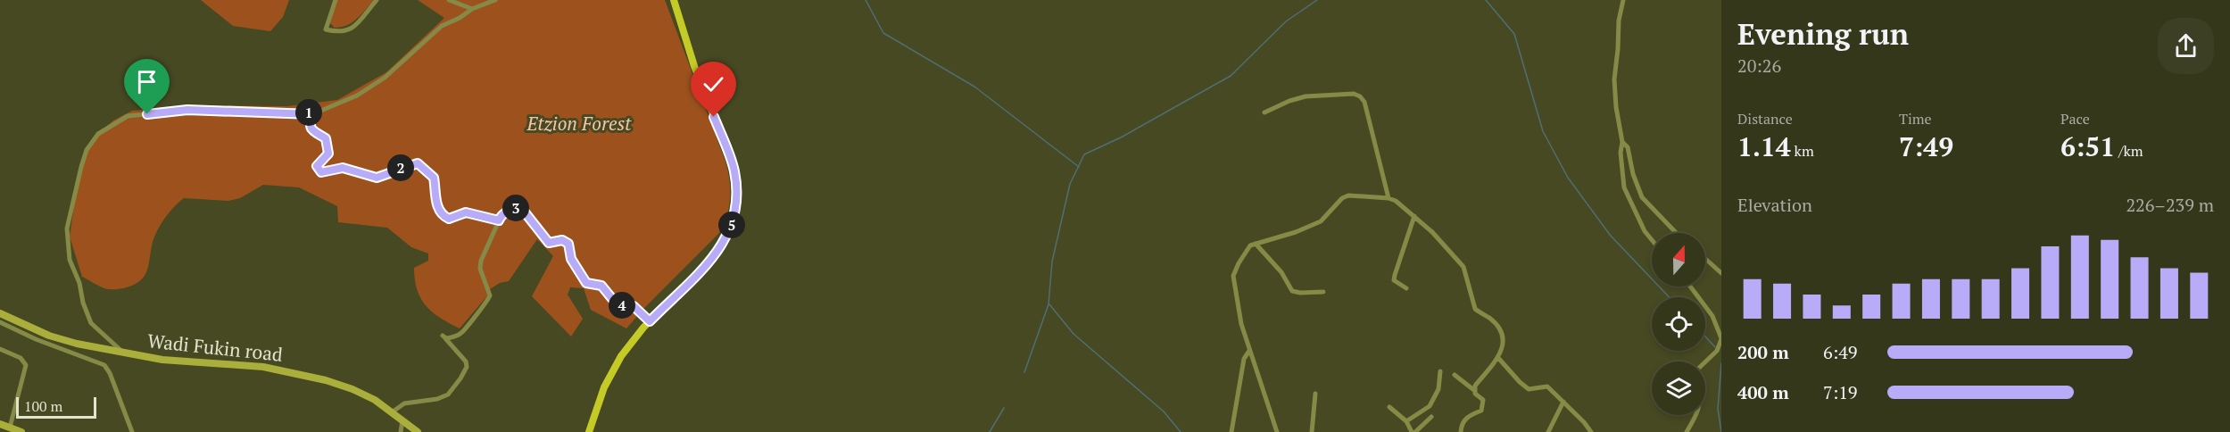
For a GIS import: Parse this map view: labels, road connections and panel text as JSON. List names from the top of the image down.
{
  "streets": {
    "street": ["Wadi Fukin road"]
  },
  "parks": ["Etzion Forest"],
  "scale_bar": "100 m",
  "north": "top",
  "page": {
    "heading": ["Evening run", "20:26"],
    "stats": [
      ["Distance", "1.14 km"],
      ["Time", "7:49"],
      ["Pace", "6:51 /km"]
    ],
    "pins": [
      "1",
      "2",
      "3",
      "5",
      "4"
    ],
    "chart": ["Elevation", "226–239 m"],
    "list": [
      {
        "name": "200 m",
        "note": "6:49"
      },
      {
        "name": "400 m",
        "note": "7:19"
      }
    ],
    "scale": "100 m"
  }
}
